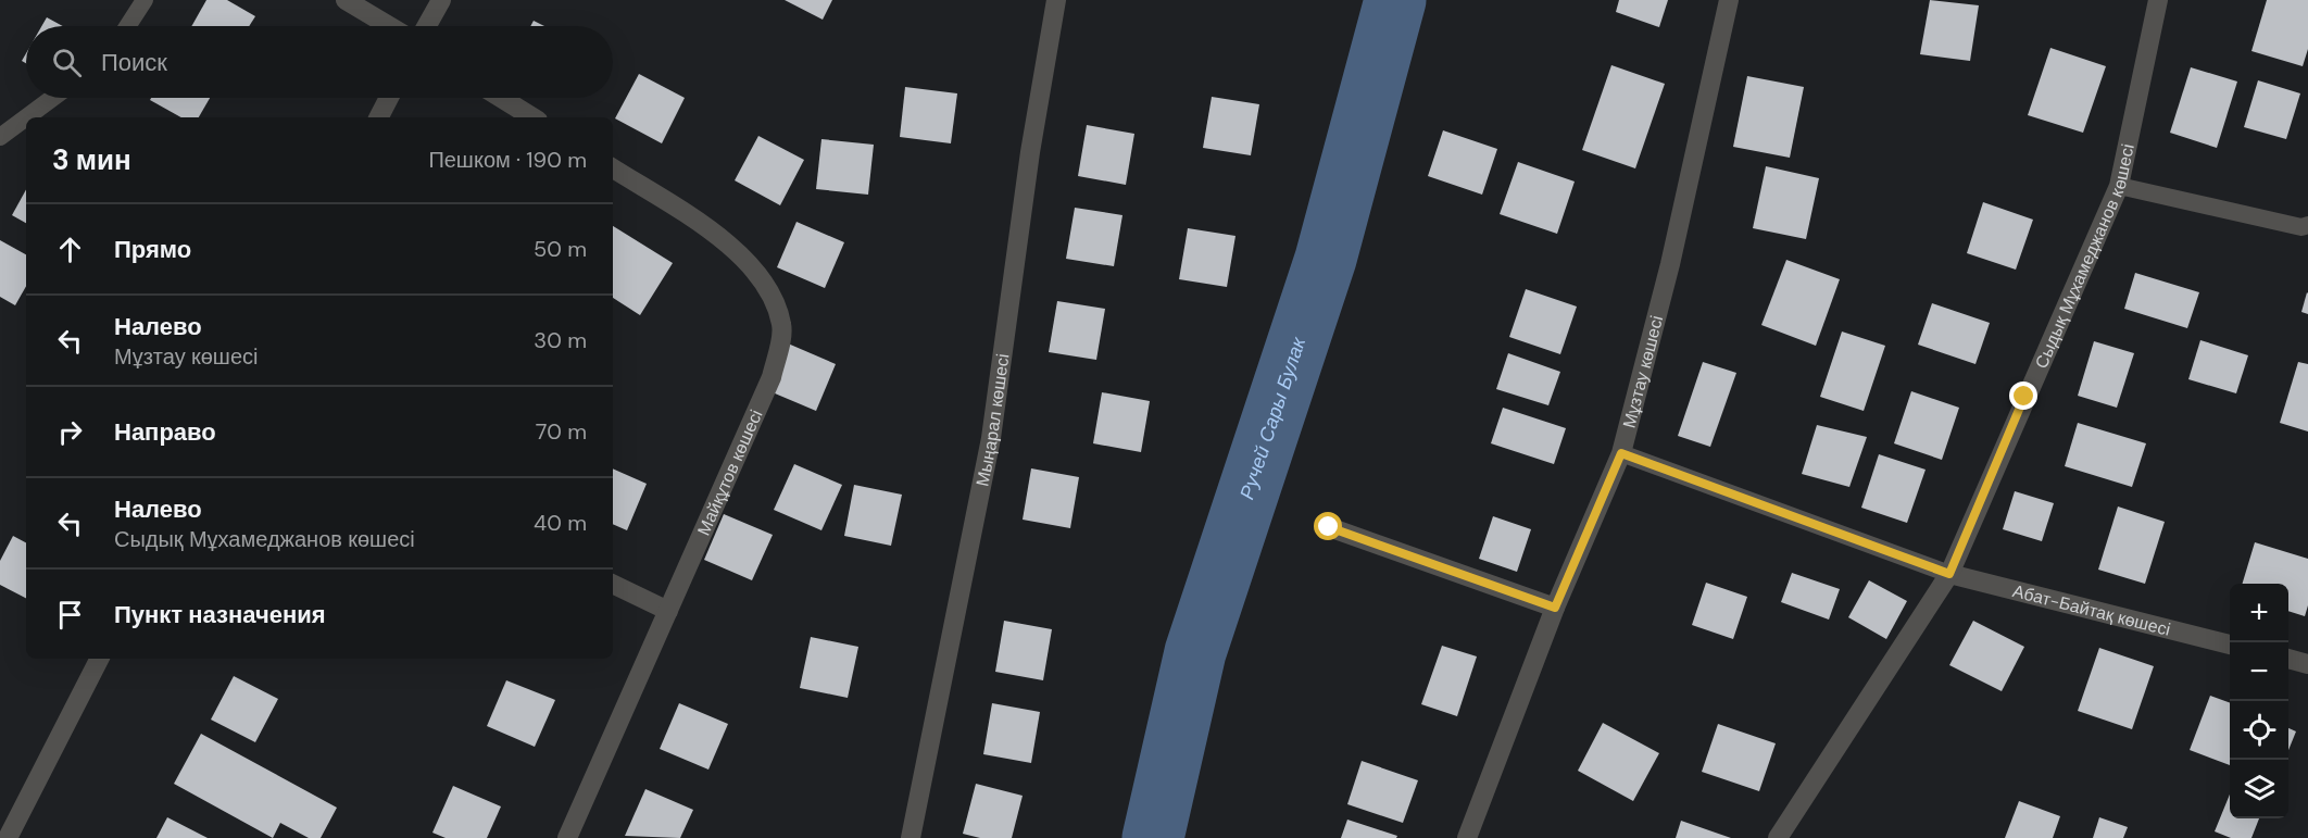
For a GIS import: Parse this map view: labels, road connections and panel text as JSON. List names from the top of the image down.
{
  "streets": {
    "street": [
      "Сыдық Мұхамеджанов көшесі",
      "Мұзтау көшесі",
      "Мыңарал көшесі",
      "Майқұтов көшесі",
      "Абат-Байтақ көшесі"
    ]
  },
  "crossings": [
    ["Сыдық Мұхамеджанов көшесі", "Абат-Байтақ көшесі"]
  ],
  "water": ["Ручей Сары Булак"],
  "page": {
    "search": "Поиск",
    "heading": ["3 мин", "Пешком · 190 m"],
    "list": [
      ["Прямо", "50 m"],
      ["Налево", "Мұзтау көшесі", "30 m"],
      ["Направо", "70 m"],
      ["Налево", "Сыдық Мұхамеджанов көшесі", "40 m"],
      "Пункт назначения"
    ],
    "map_buttons": ["+", "−"]
  }
}
